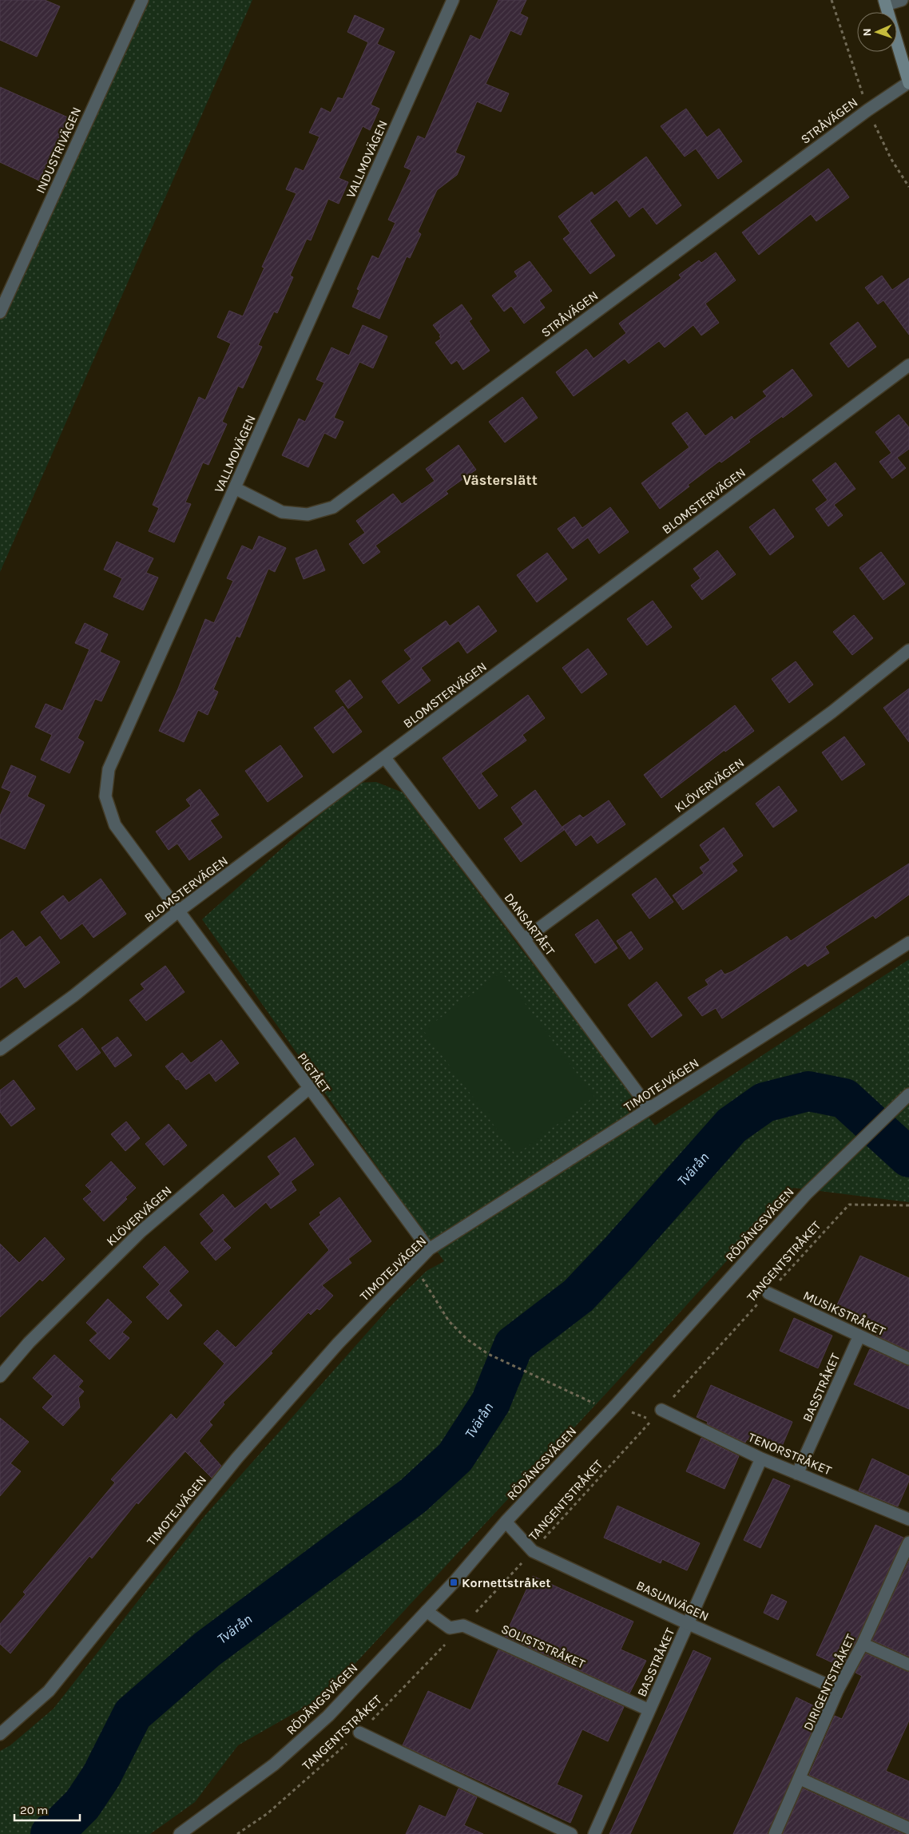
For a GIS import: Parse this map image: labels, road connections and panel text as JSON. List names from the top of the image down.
{
  "streets": {
    "street": [
      "STRÅVÄGEN",
      "INDUSTRIVÄGEN",
      "VALLMOVÄGEN",
      "BLOMSTERVÄGEN",
      "KLÖVERVÄGEN",
      "DANSARTÅET",
      "PIGTÅET",
      "TIMOTEJVÄGEN",
      "RÖDÄNGSVÄGEN",
      "MUSIKSTRÅKET",
      "BASSTRÅKET",
      "TENORSTRÅKET",
      "BASUNVÄGEN",
      "SOLISTSTRÅKET",
      "DIRIGENTSTRÅKET"
    ],
    "path": ["TANGENTSTRÅKET"]
  },
  "crossings": [
    ["STRÅVÄGEN", "VALLMOVÄGEN"],
    ["VALLMOVÄGEN", "BLOMSTERVÄGEN"],
    ["VALLMOVÄGEN", "PIGTÅET"],
    ["BLOMSTERVÄGEN", "DANSARTÅET"],
    ["BLOMSTERVÄGEN", "PIGTÅET"],
    ["KLÖVERVÄGEN", "DANSARTÅET"],
    ["KLÖVERVÄGEN", "PIGTÅET"],
    ["DANSARTÅET", "TIMOTEJVÄGEN"],
    ["PIGTÅET", "TIMOTEJVÄGEN"],
    ["RÖDÄNGSVÄGEN", "BASUNVÄGEN"],
    ["RÖDÄNGSVÄGEN", "SOLISTSTRÅKET"],
    ["TANGENTSTRÅKET", "MUSIKSTRÅKET"],
    ["TANGENTSTRÅKET", "TENORSTRÅKET"],
    ["TANGENTSTRÅKET", "BASUNVÄGEN"],
    ["TANGENTSTRÅKET", "SOLISTSTRÅKET"],
    ["MUSIKSTRÅKET", "BASSTRÅKET"],
    ["BASSTRÅKET", "TENORSTRÅKET"],
    ["BASSTRÅKET", "BASUNVÄGEN"],
    ["BASSTRÅKET", "SOLISTSTRÅKET"],
    ["BASUNVÄGEN", "DIRIGENTSTRÅKET"]
  ],
  "districts": ["Västerslätt"],
  "water": ["Tvärån"],
  "places": {
    "transit": ["Kornettstråket"]
  },
  "scale_bar": "20 m",
  "north": "left"
}
